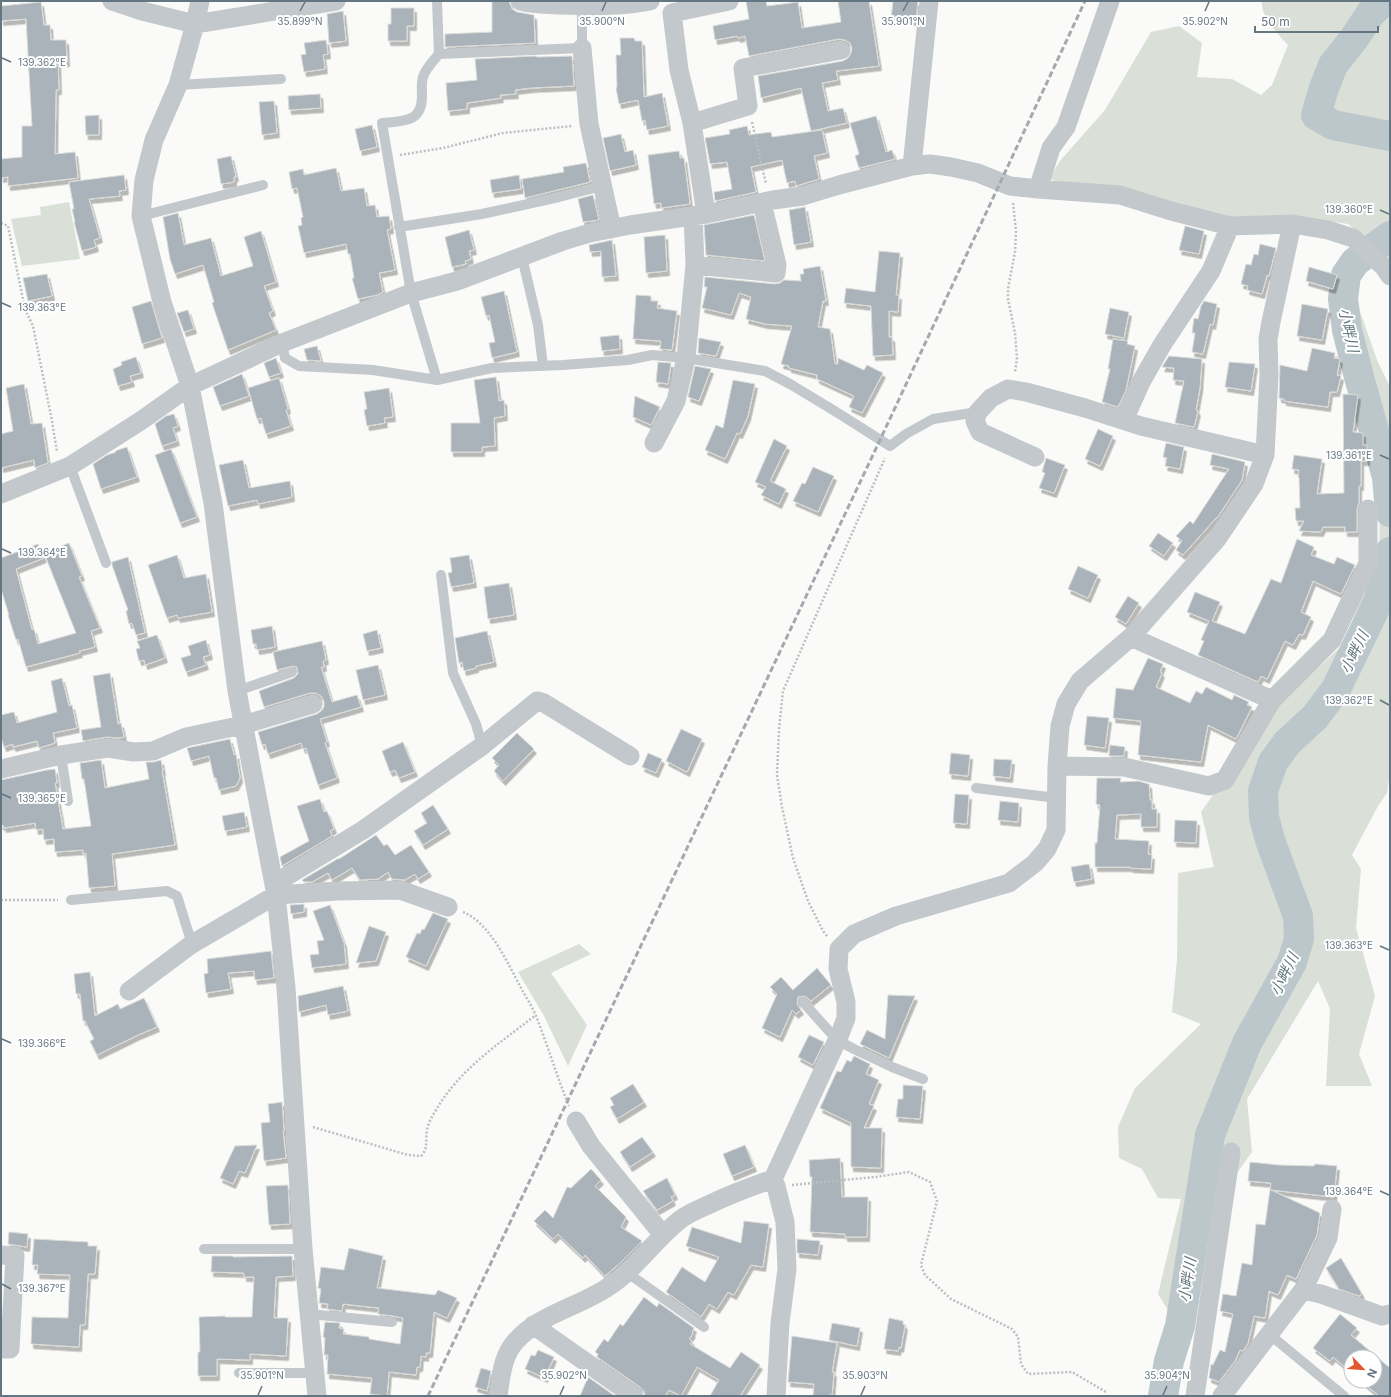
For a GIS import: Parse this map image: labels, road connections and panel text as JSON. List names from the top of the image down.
{
  "water": ["小畔川"],
  "scale_bar": "50 m",
  "north": "bottom right",
  "coordinates": [
    "35.899°N",
    "35.900°N",
    "35.901°N",
    "35.902°N",
    "139.362°E",
    "139.360°E",
    "139.363°E",
    "139.361°E",
    "139.364°E",
    "139.365°E",
    "139.366°E",
    "139.367°E",
    "35.903°N",
    "35.904°N"
  ]
}
